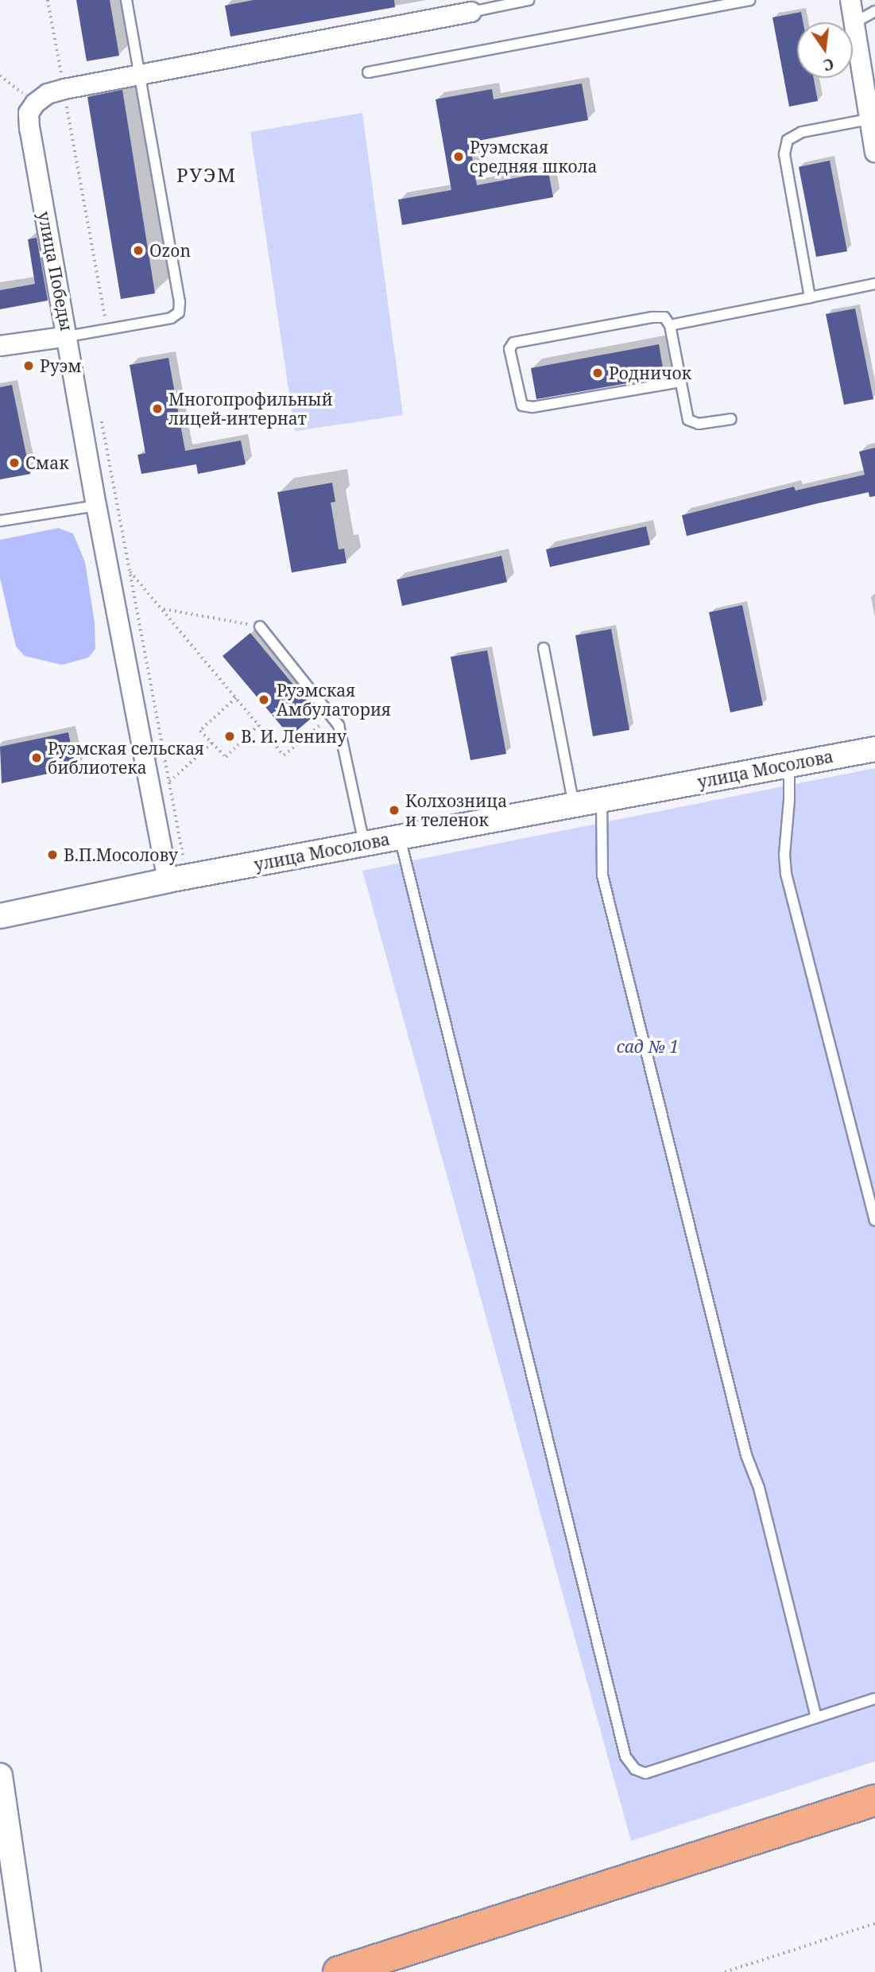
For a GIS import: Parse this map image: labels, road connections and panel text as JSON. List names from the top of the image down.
{
  "streets": {
    "street": ["улица Победы", "улица Мосолова"]
  },
  "crossings": [
    ["улица Победы", "улица Мосолова"]
  ],
  "districts": ["РУЭМ"],
  "parks": ["сад № 1"],
  "places": [
    "Руэмская средняя школа",
    "Ozon",
    "Руэм",
    "Родничок",
    "Многопрофильный лицей-интернат",
    "Смак",
    "Руэмская Амбулатория",
    "В. И. Ленину",
    "Руэмская сельская библиотека",
    "Колхозница и теленок",
    "В.П.Мосолову"
  ],
  "north": "bottom"
}
